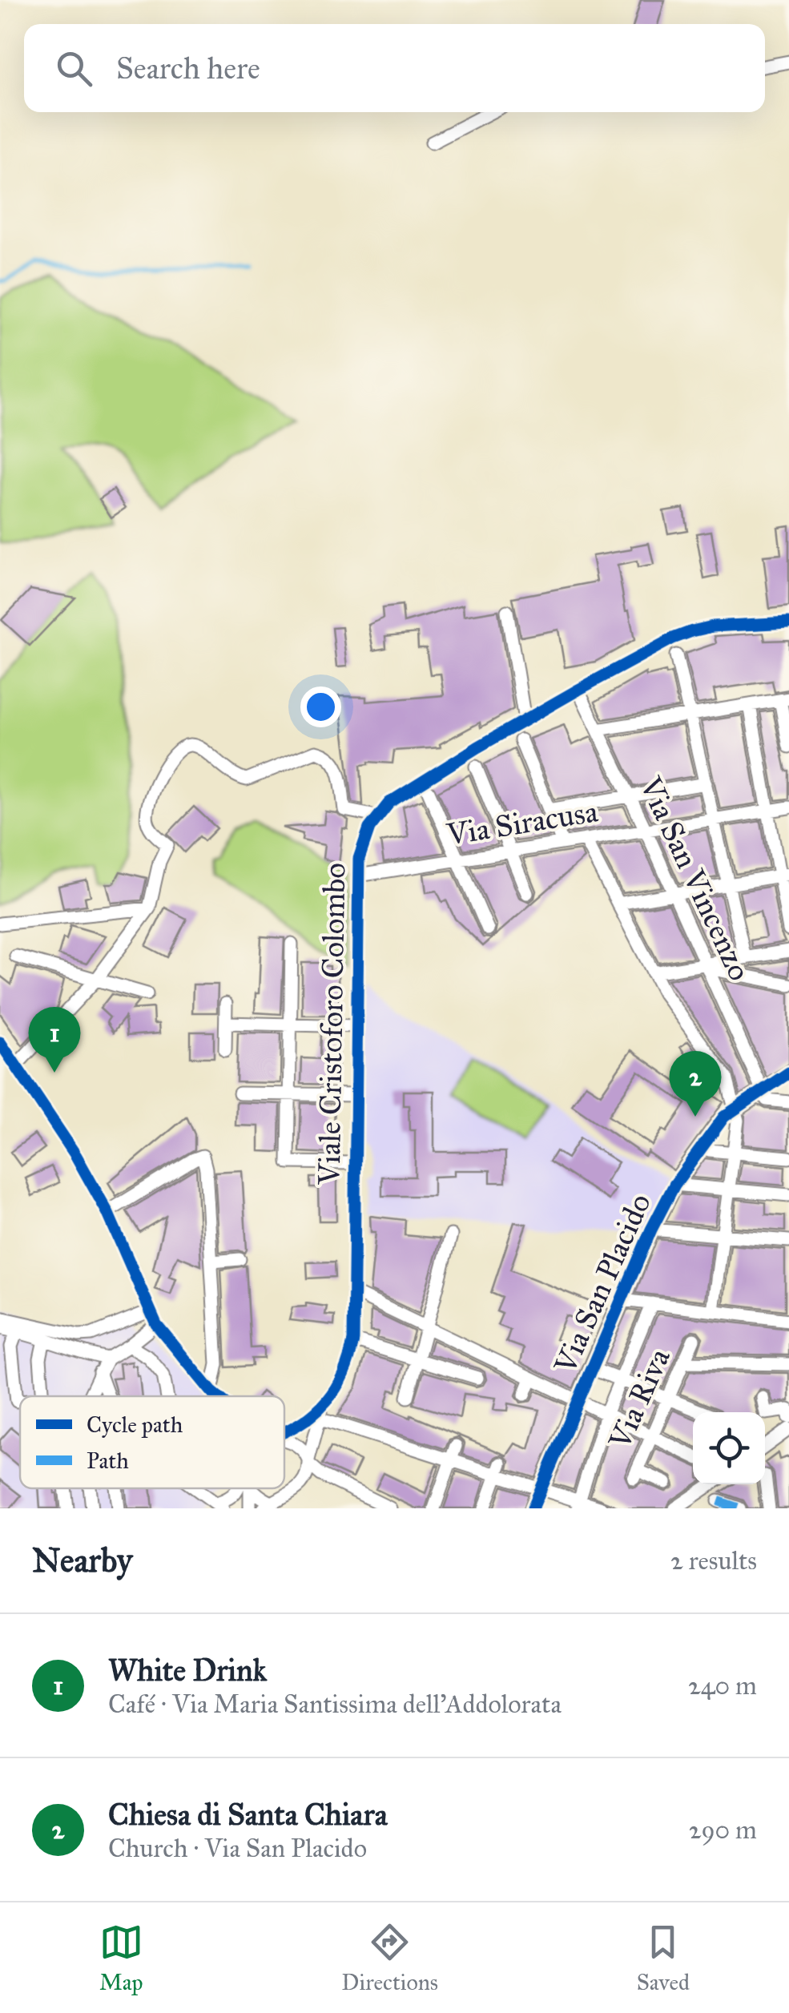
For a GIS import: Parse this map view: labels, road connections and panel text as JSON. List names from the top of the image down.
{
  "streets": {
    "street": [
      "Via Siracusa",
      "Via San Vincenzo",
      "Viale Cristoforo Colombo",
      "Via San Placido",
      "Via Riva"
    ]
  },
  "crossings": [
    ["Via Siracusa", "Via San Vincenzo"],
    ["Via Siracusa", "Viale Cristoforo Colombo"],
    ["Via San Vincenzo", "Viale Cristoforo Colombo"],
    ["Via San Vincenzo", "Via San Placido"]
  ],
  "legend": ["Cycle path", "Path"],
  "page": {
    "search": "Search here",
    "pins": ["1", "2"],
    "heading": ["Nearby", "2 results"],
    "list": [
      {
        "mark": "1",
        "name": "White Drink",
        "note": "Café · Via Maria Santissima dell'Addolorata",
        "value": "240 m"
      },
      {
        "mark": "2",
        "name": "Chiesa di Santa Chiara",
        "note": "Church · Via San Placido",
        "value": "290 m"
      }
    ],
    "nav": ["Map", "Directions", "Saved"]
  }
}
